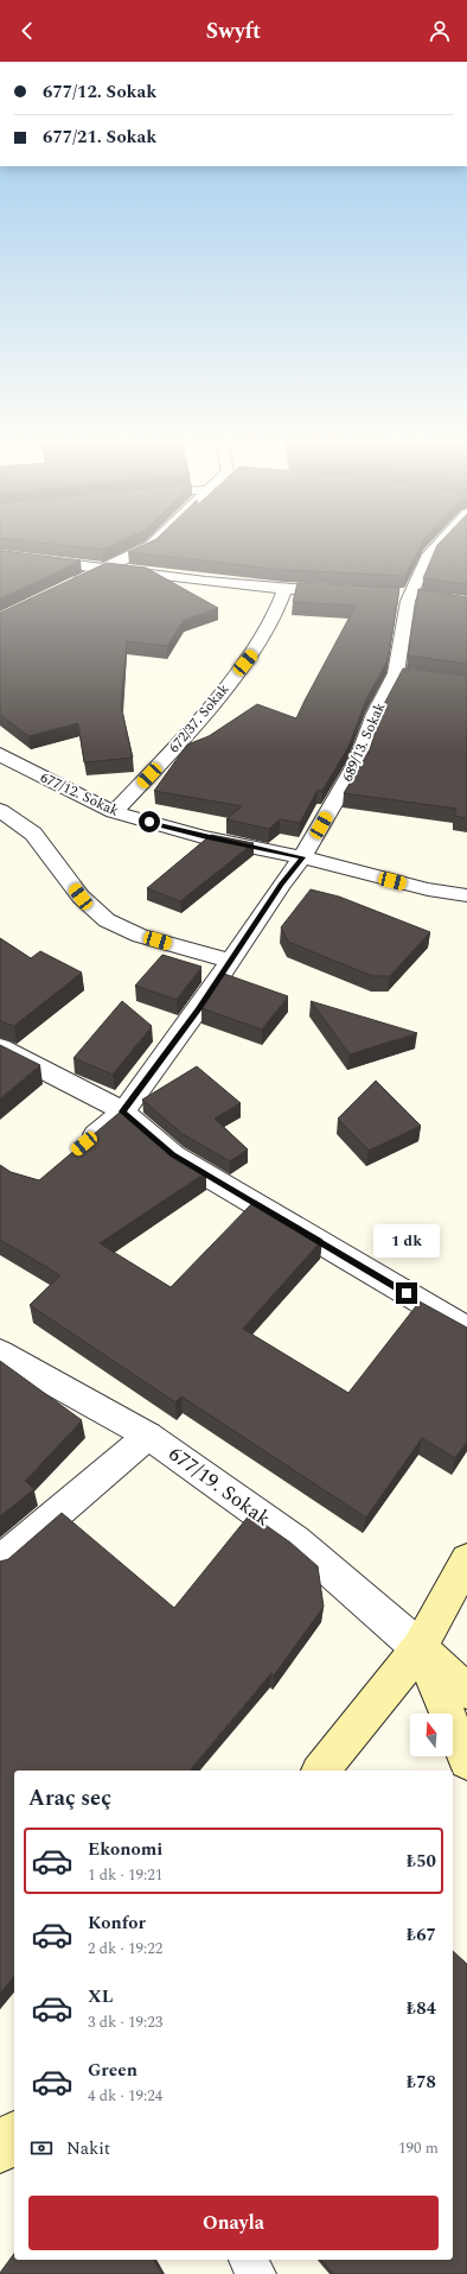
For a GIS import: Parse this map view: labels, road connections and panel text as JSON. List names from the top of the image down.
{
  "streets": {
    "main road": ["677/19. Sokak"],
    "street": ["672/37. Sokak", "689/13. Sokak", "677/12. Sokak"]
  },
  "crossings": [
    ["672/37. Sokak", "677/12. Sokak"],
    ["689/13. Sokak", "677/12. Sokak"]
  ],
  "north": "top",
  "page": {
    "header": "Swyft",
    "banner": ["677/12. Sokak", "677/21. Sokak"],
    "bubble": "1 dk",
    "heading": "Araç seç",
    "list": [
      {
        "name": "Ekonomi",
        "note": "1 dk · 19:21",
        "value": "₺50"
      },
      {
        "name": "Konfor",
        "note": "2 dk · 19:22",
        "value": "₺67"
      },
      {
        "name": "XL",
        "note": "3 dk · 19:23",
        "value": "₺84"
      },
      {
        "name": "Green",
        "note": "4 dk · 19:24",
        "value": "₺78"
      }
    ],
    "pay": ["Nakit", "190 m"],
    "buttons": "Onayla"
  }
}
